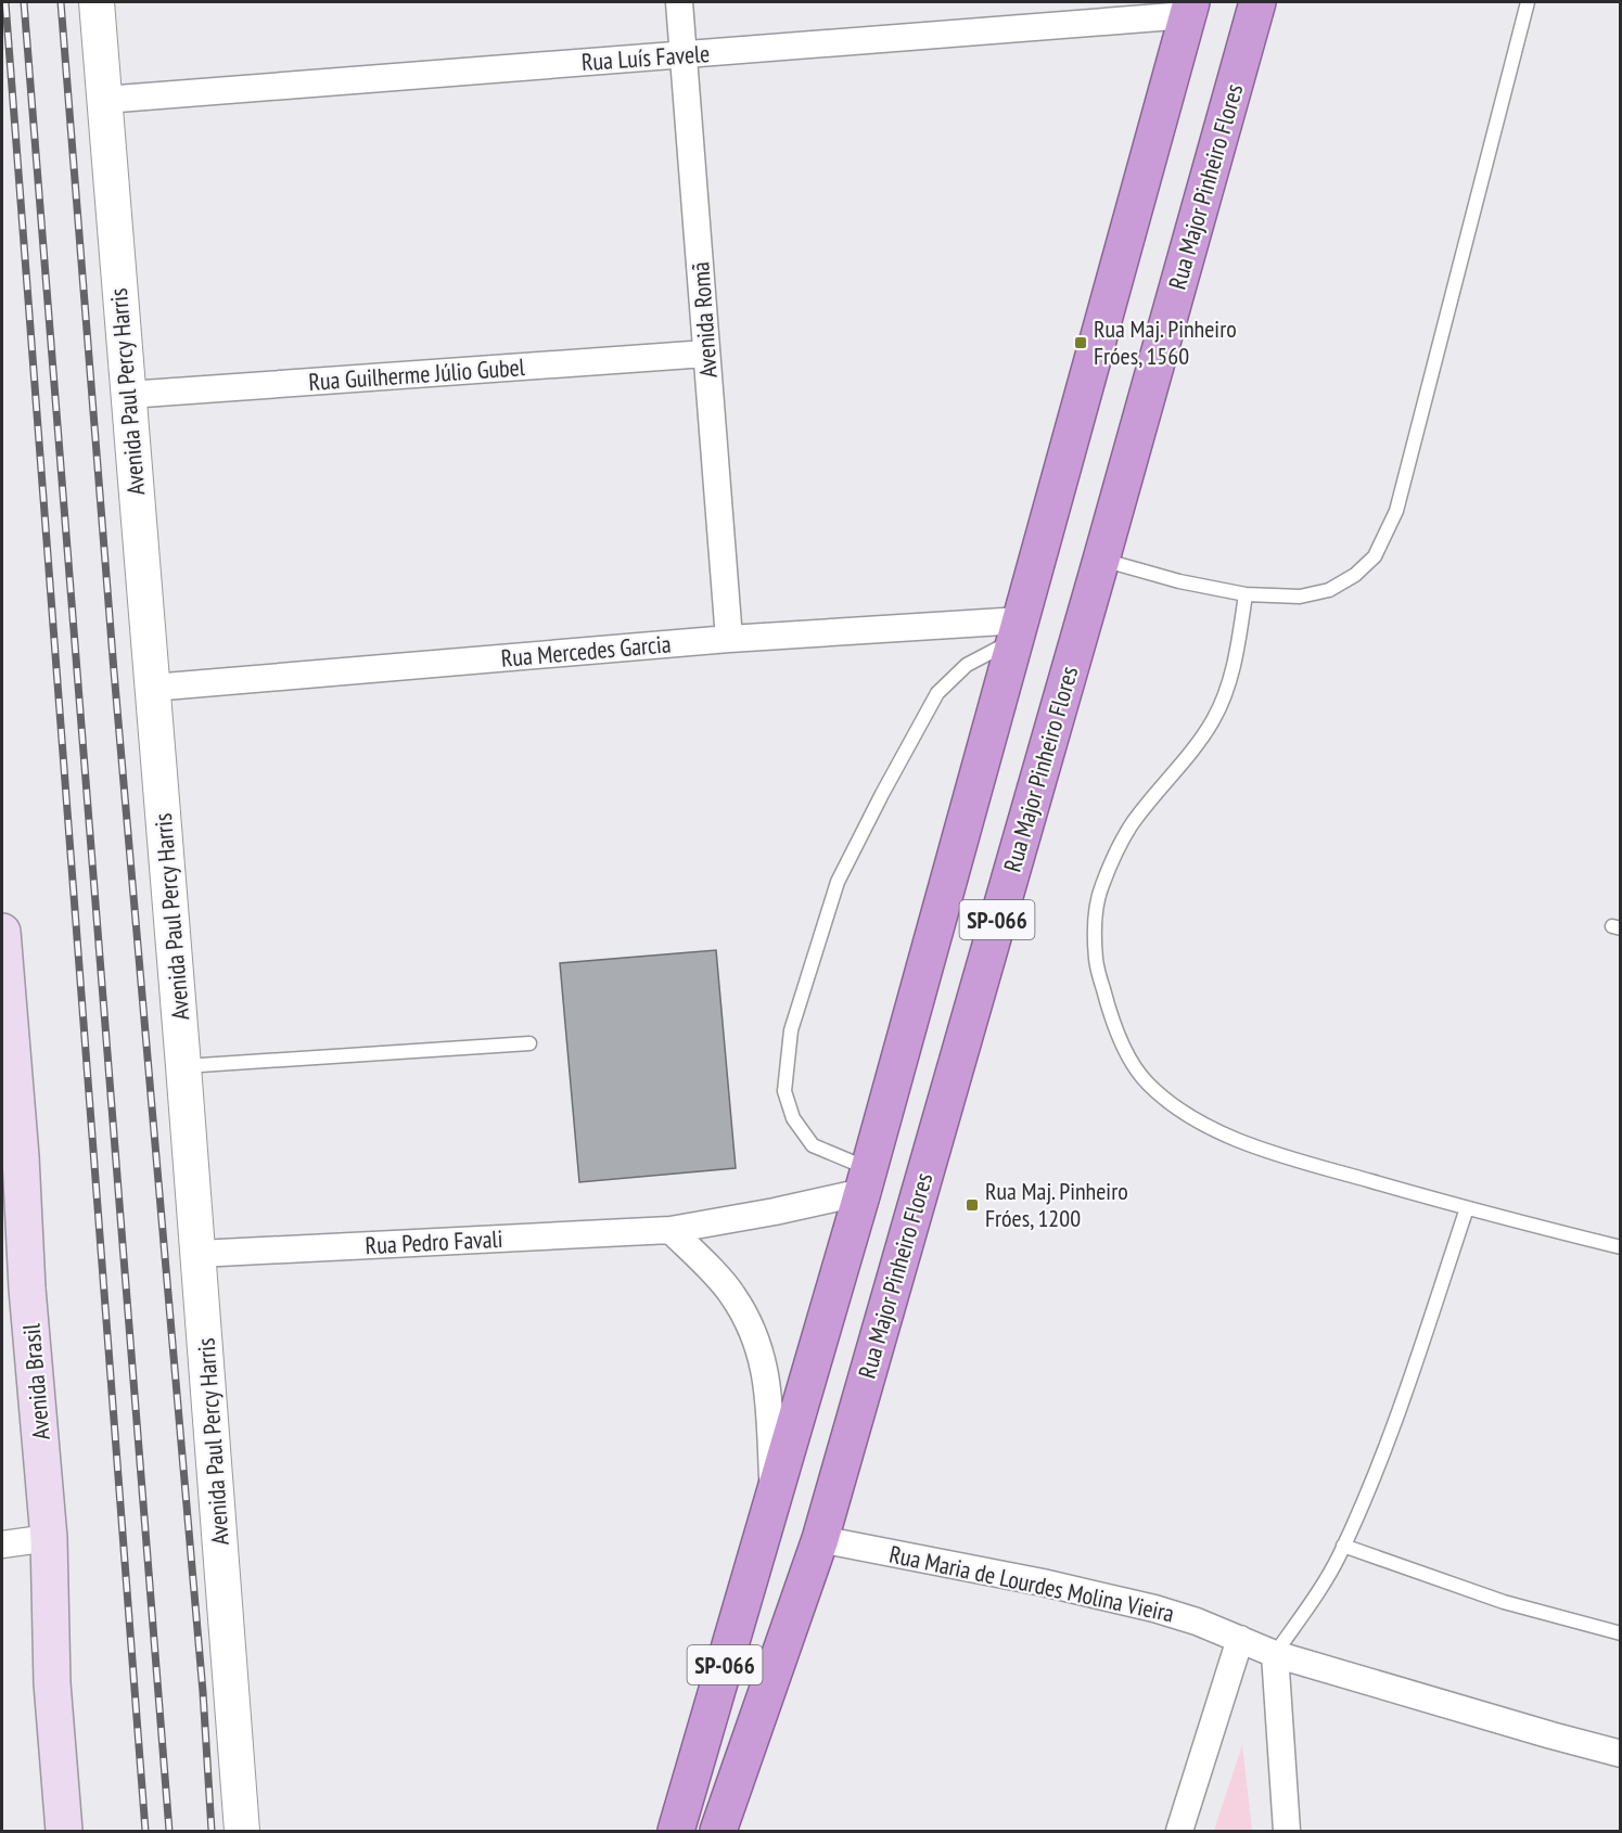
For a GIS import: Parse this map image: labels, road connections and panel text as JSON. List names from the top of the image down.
{
  "streets": {
    "highway": ["Rua Major Pinheiro Flores", "SP-066"],
    "main road": ["Avenida Brasil"],
    "street": [
      "Rua Luís Favele",
      "Avenida Romã",
      "Rua Guilherme Júlio Gubel",
      "Avenida Paul Percy Harris",
      "Rua Mercedes Garcia",
      "Rua Pedro Favali",
      "Rua Maria de Lourdes Molina Vieira"
    ]
  },
  "crossings": [
    ["Rua Luís Favele", "Avenida Romã"],
    ["Rua Luís Favele", "Avenida Paul Percy Harris"],
    ["Rua Luís Favele", "SP-066"],
    ["Rua Major Pinheiro Flores", "Rua Maria de Lourdes Molina Vieira"],
    ["Avenida Romã", "Rua Guilherme Júlio Gubel"],
    ["Avenida Romã", "Rua Mercedes Garcia"],
    ["Rua Guilherme Júlio Gubel", "Avenida Paul Percy Harris"],
    ["Avenida Paul Percy Harris", "Rua Mercedes Garcia"],
    ["Avenida Paul Percy Harris", "Rua Pedro Favali"],
    ["Rua Mercedes Garcia", "SP-066"],
    ["SP-066", "Rua Pedro Favali"]
  ],
  "places": {
    "transit": ["Rua Maj. Pinheiro Fróes, 1560", "Rua Maj. Pinheiro Fróes, 1200"]
  }
}
